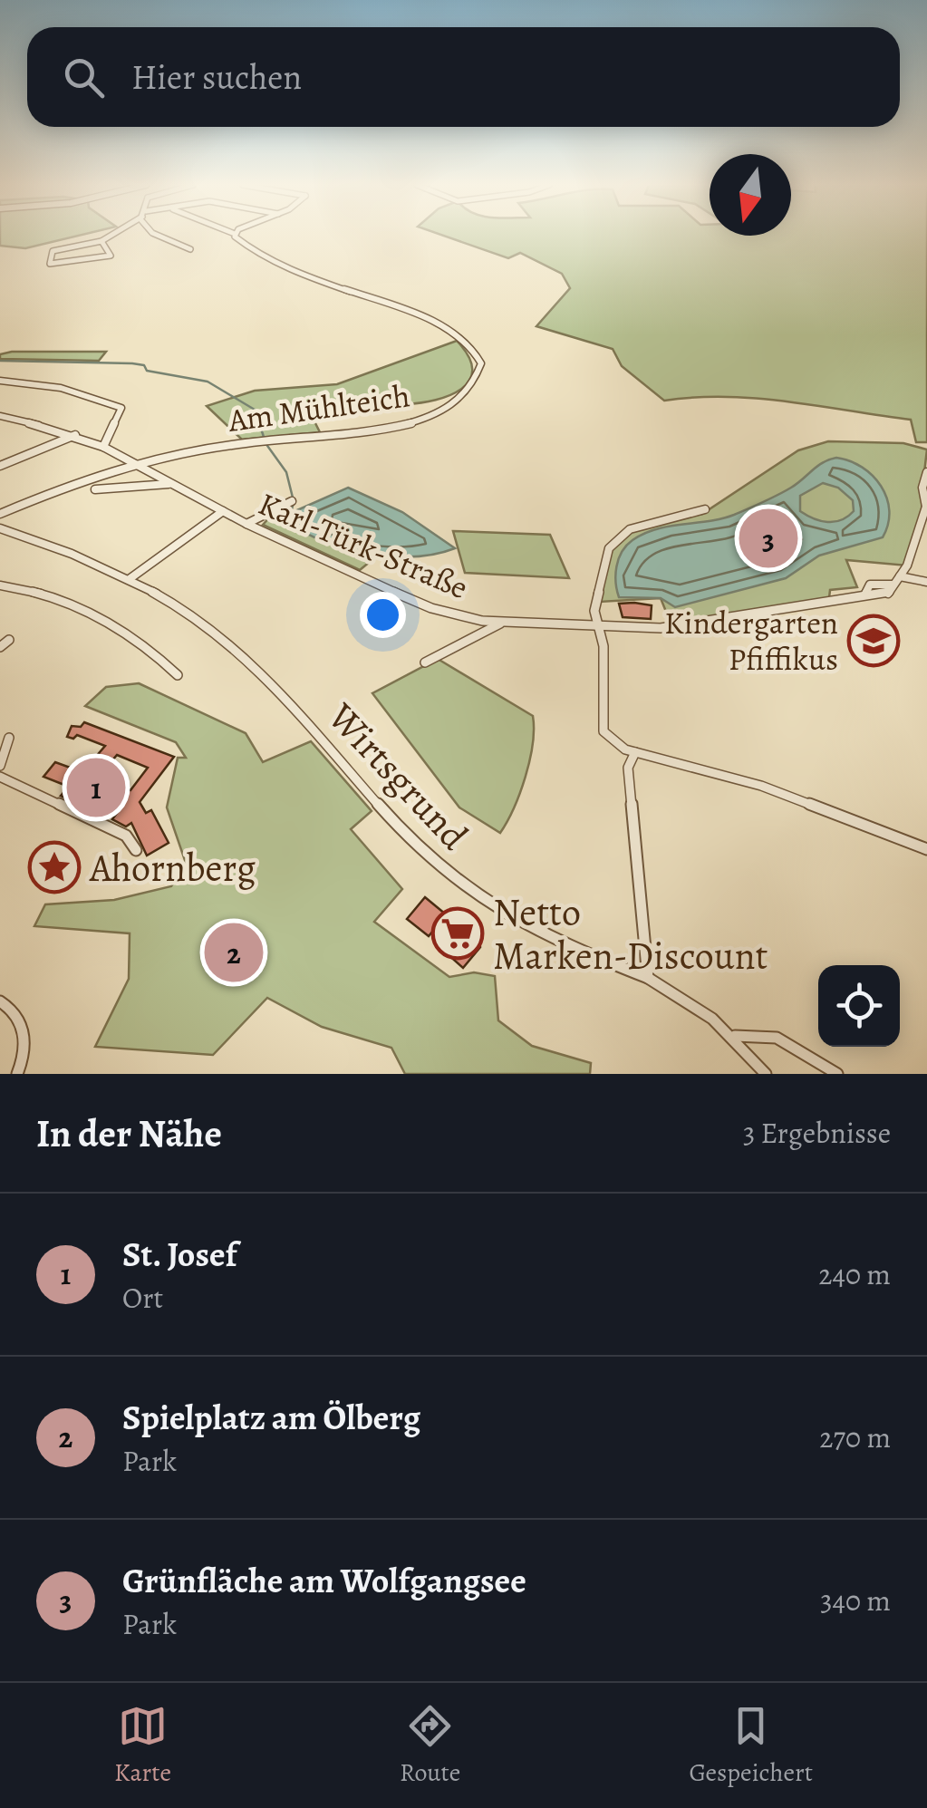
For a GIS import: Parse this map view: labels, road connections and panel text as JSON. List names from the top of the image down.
{
  "streets": {
    "street": ["Am Mühlteich", "Karl-Türk-Straße", "Wirtsgrund"]
  },
  "crossings": [
    ["Am Mühlteich", "Karl-Türk-Straße"]
  ],
  "places": {
    "school or university": ["Kindergarten Pfiffikus"],
    "place": ["Ahornberg"],
    "supermarket": ["Netto Marken-Discount"]
  },
  "north": "bottom",
  "page": {
    "search": "Hier suchen",
    "pins": ["3", "1", "2"],
    "heading": ["In der Nähe", "3 Ergebnisse"],
    "list": [
      {
        "mark": "1",
        "name": "St. Josef",
        "note": "Ort",
        "value": "240 m"
      },
      {
        "mark": "2",
        "name": "Spielplatz am Ölberg",
        "note": "Park",
        "value": "270 m"
      },
      {
        "mark": "3",
        "name": "Grünfläche am Wolfgangsee",
        "note": "Park",
        "value": "340 m"
      }
    ],
    "nav": ["Karte", "Route", "Gespeichert"]
  }
}
